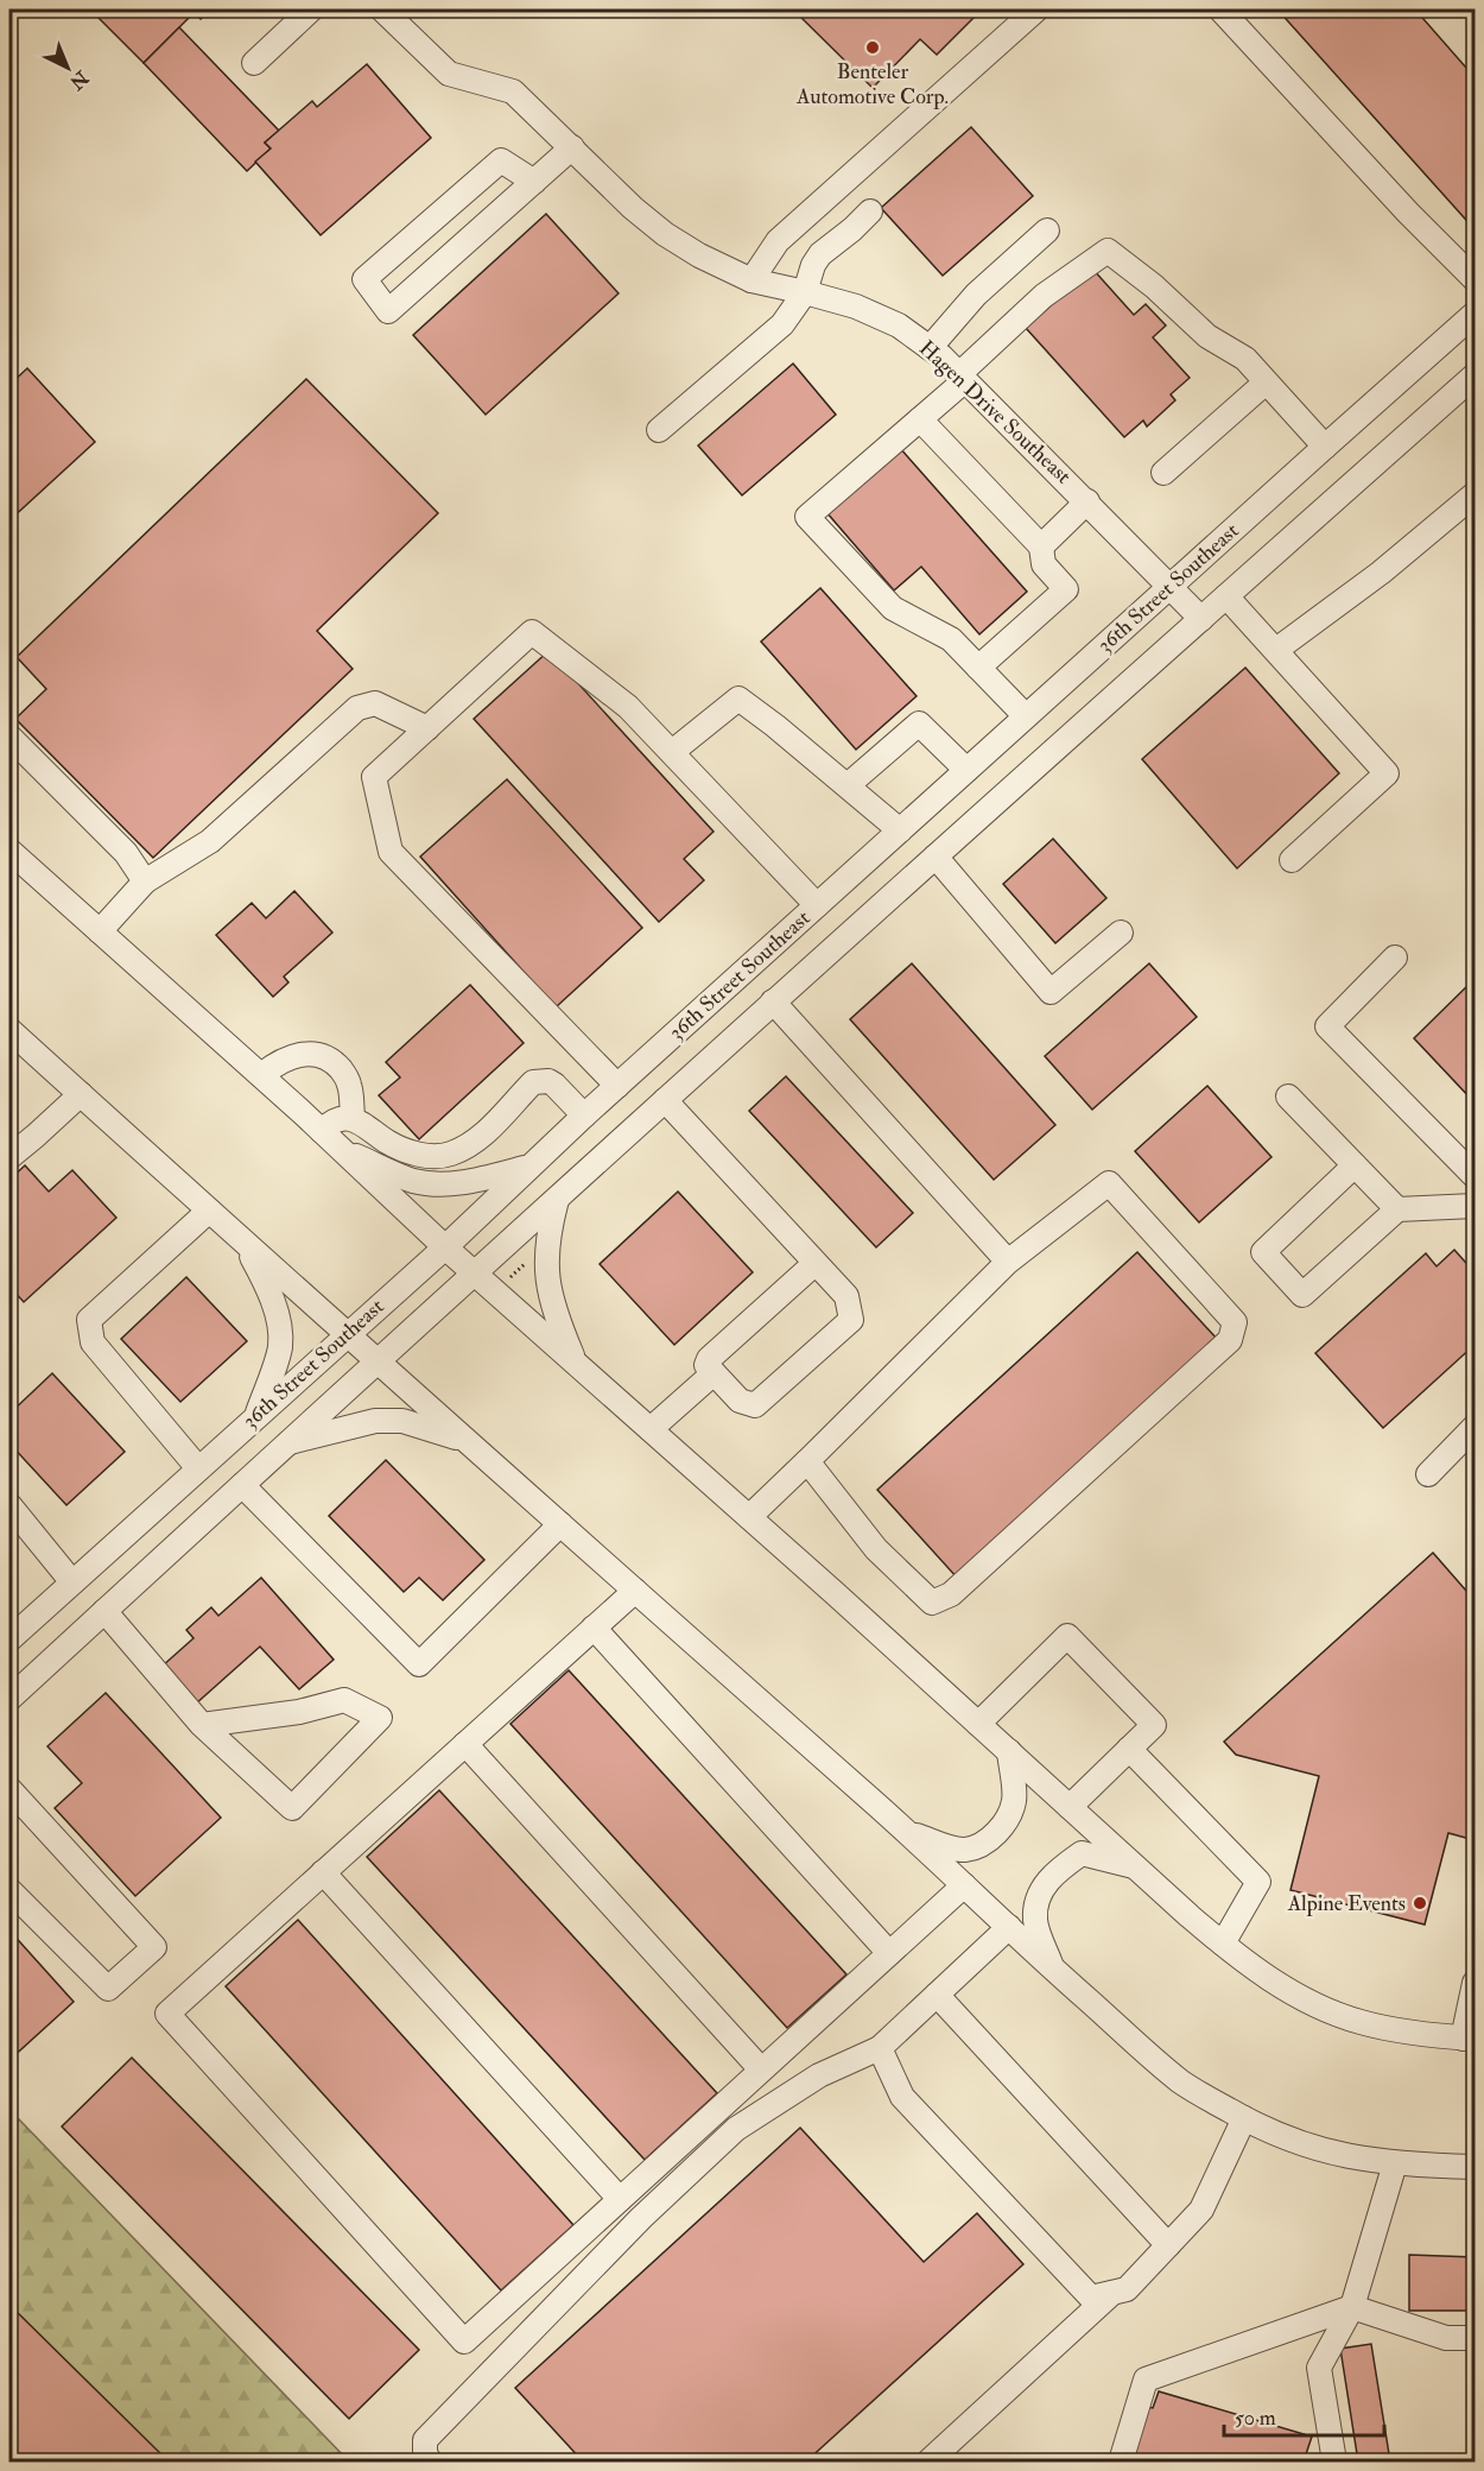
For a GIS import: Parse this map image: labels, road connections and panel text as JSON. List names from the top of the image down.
{
  "streets": {
    "street": ["Hagen Drive Southeast", "36th Street Southeast"]
  },
  "crossings": [
    ["Hagen Drive Southeast", "36th Street Southeast"]
  ],
  "places": ["Benteler Automotive Corp.", "Alpine Events"],
  "scale_bar": "50 m",
  "north": "bottom right"
}
